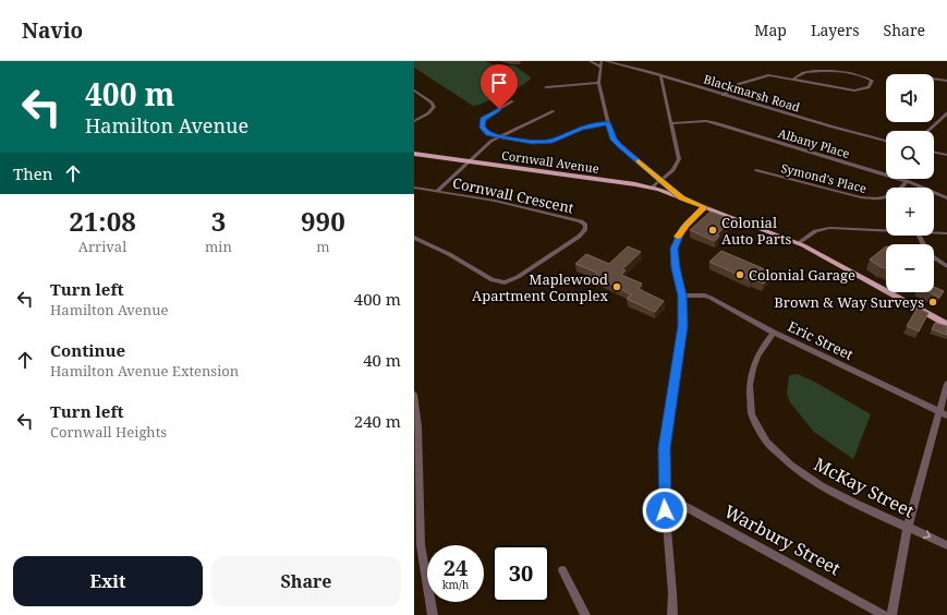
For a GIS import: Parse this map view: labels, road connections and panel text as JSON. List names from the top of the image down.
{
  "streets": {
    "main road": ["Cornwall Avenue"],
    "street": [
      "Blackmarsh Road",
      "Albany Place",
      "Symond's Place",
      "Cornwall Crescent",
      "Eric Street",
      "McKay Street",
      "Warbury Street"
    ]
  },
  "crossings": [
    ["Albany Place", "Symond's Place"],
    ["Eric Street", "McKay Street"]
  ],
  "places": [
    "Colonial Auto Parts",
    "Colonial Garage",
    "Maplewood Apartment Complex",
    "Brown & Way Surveys"
  ],
  "page": {
    "header": "Navio",
    "nav": ["Map", "Layers", "Share"],
    "turn": ["400 m", "Hamilton Avenue"],
    "map_buttons": ["+", "−"],
    "then": "Then",
    "eta": [
      "21:08",
      "Arrival",
      "3",
      "min",
      "990",
      "m"
    ],
    "list": [
      {
        "name": "Turn left",
        "note": "Hamilton Avenue",
        "value": "400 m"
      },
      {
        "name": "Continue",
        "note": "Hamilton Avenue Extension",
        "value": "40 m"
      },
      {
        "name": "Turn left",
        "note": "Cornwall Heights",
        "value": "240 m"
      }
    ],
    "speed": "24 km/h",
    "limit": "30",
    "buttons": ["Exit", "Share"]
  }
}
